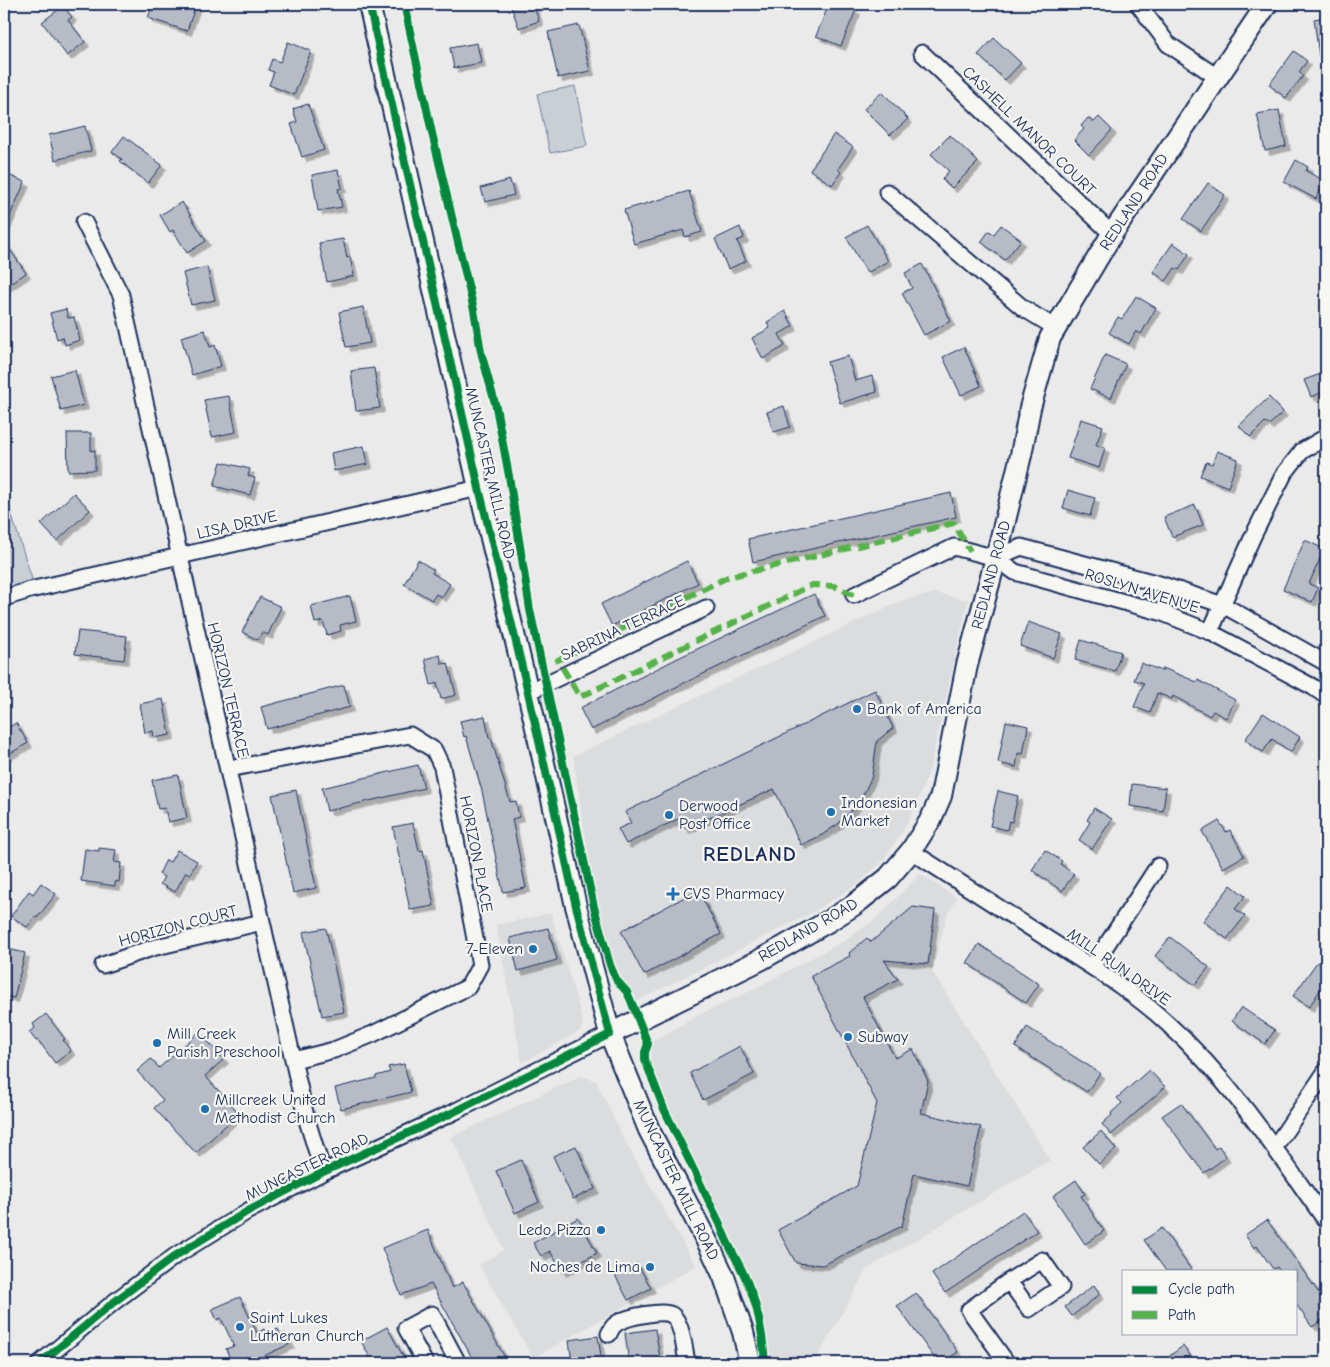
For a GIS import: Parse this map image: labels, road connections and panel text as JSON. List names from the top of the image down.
{
  "streets": {
    "main road": ["REDLAND ROAD", "MUNCASTER MILL ROAD"],
    "street": [
      "CASHELL MANOR COURT",
      "LISA DRIVE",
      "ROSLYN AVENUE",
      "SABRINA TERRACE",
      "HORIZON TERRACE",
      "HORIZON PLACE",
      "HORIZON COURT",
      "MILL RUN DRIVE",
      "MUNCASTER ROAD"
    ]
  },
  "crossings": [
    ["CASHELL MANOR COURT", "REDLAND ROAD"],
    ["REDLAND ROAD", "MUNCASTER MILL ROAD"],
    ["REDLAND ROAD", "ROSLYN AVENUE"],
    ["REDLAND ROAD", "MILL RUN DRIVE"],
    ["REDLAND ROAD", "MUNCASTER ROAD"],
    ["MUNCASTER MILL ROAD", "LISA DRIVE"],
    ["MUNCASTER MILL ROAD", "SABRINA TERRACE"],
    ["MUNCASTER MILL ROAD", "MUNCASTER ROAD"],
    ["LISA DRIVE", "HORIZON TERRACE"],
    ["HORIZON TERRACE", "HORIZON PLACE"],
    ["HORIZON TERRACE", "HORIZON COURT"],
    ["HORIZON TERRACE", "MUNCASTER ROAD"]
  ],
  "districts": ["REDLAND"],
  "places": {
    "other": [
      "Bank of America",
      "Indonesian Market",
      "Derwood Post Office",
      "7-Eleven",
      "Subway",
      "Mill Creek Parish Preschool",
      "Millcreek United Methodist Church",
      "Ledo Pizza",
      "Noches de Lima",
      "Saint Lukes Lutheran Church"
    ],
    "health": ["CVS Pharmacy"]
  },
  "legend": ["Cycle path", "Path"]
}
